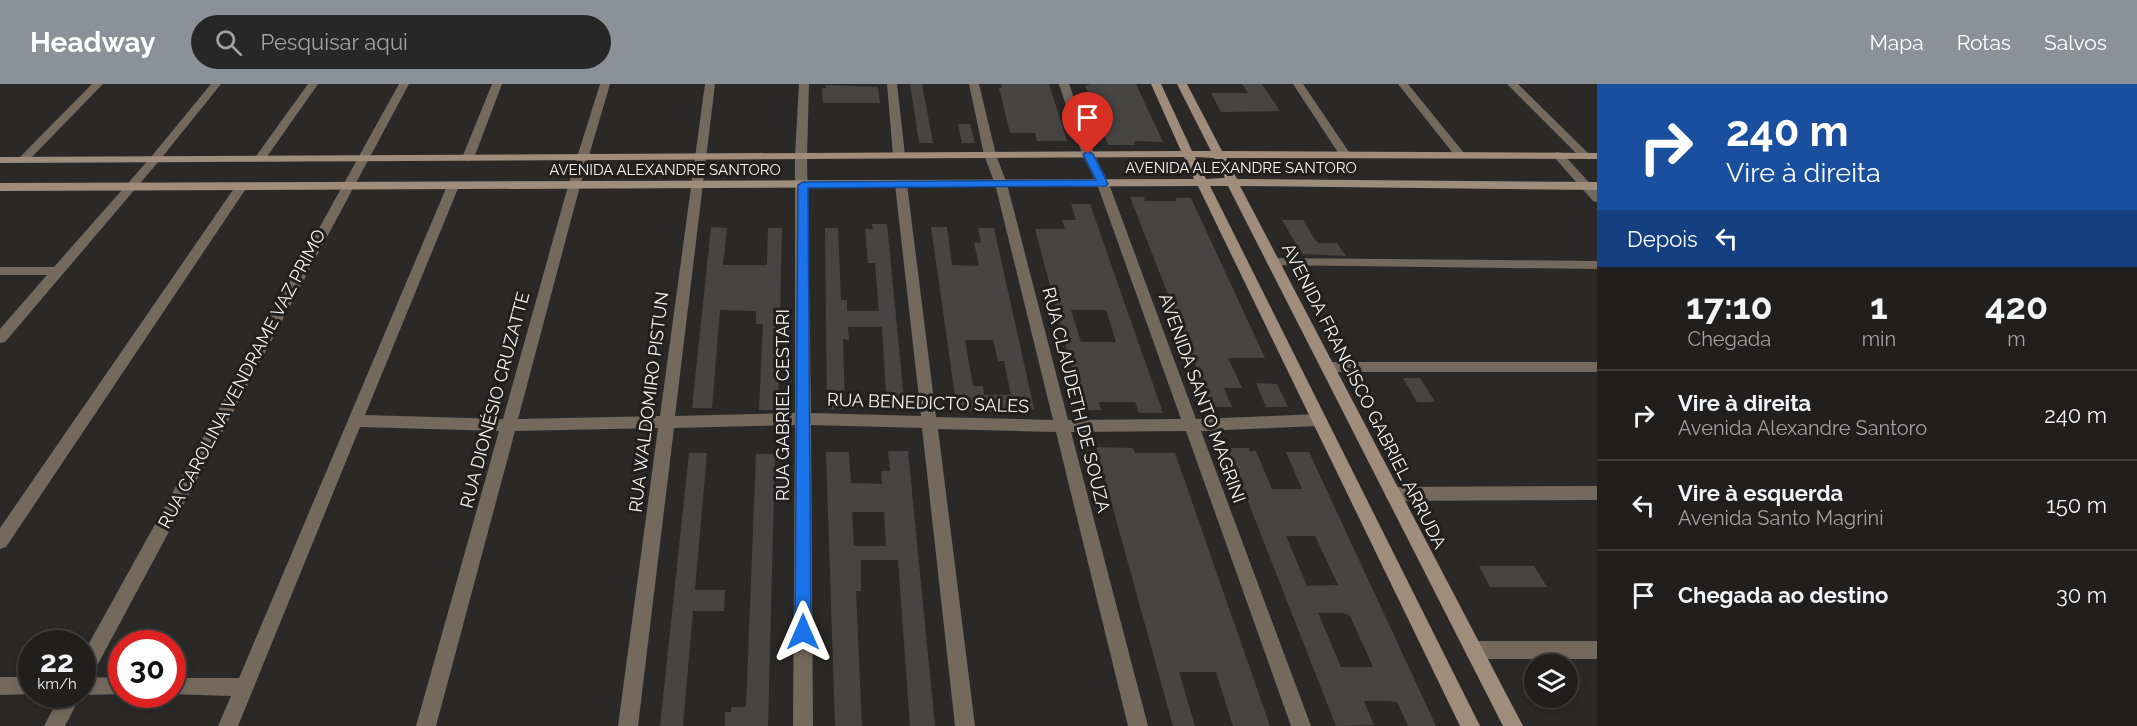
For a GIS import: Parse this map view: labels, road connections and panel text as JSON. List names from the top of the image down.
{
  "streets": {
    "street": [
      "AVENIDA ALEXANDRE SANTORO",
      "RUA CAROLINA VENDRAME VAZ PRIMO",
      "AVENIDA FRANCISCO GABRIEL ARRUDA",
      "AVENIDA SANTO MAGRINI",
      "RUA DIONÉSIO CRUZATTE",
      "RUA CLAUDETH DE SOUZA",
      "RUA WALDOMIRO PISTUN",
      "RUA BENEDICTO SALES",
      "RUA GABRIEL CESTARI"
    ]
  },
  "crossings": [
    ["AVENIDA ALEXANDRE SANTORO", "RUA CAROLINA VENDRAME VAZ PRIMO"],
    ["AVENIDA ALEXANDRE SANTORO", "AVENIDA FRANCISCO GABRIEL ARRUDA"],
    ["AVENIDA ALEXANDRE SANTORO", "AVENIDA SANTO MAGRINI"],
    ["AVENIDA ALEXANDRE SANTORO", "RUA DIONÉSIO CRUZATTE"],
    ["AVENIDA ALEXANDRE SANTORO", "RUA CLAUDETH DE SOUZA"],
    ["AVENIDA ALEXANDRE SANTORO", "RUA WALDOMIRO PISTUN"],
    ["AVENIDA ALEXANDRE SANTORO", "RUA GABRIEL CESTARI"],
    ["AVENIDA SANTO MAGRINI", "RUA BENEDICTO SALES"],
    ["RUA DIONÉSIO CRUZATTE", "RUA BENEDICTO SALES"],
    ["RUA CLAUDETH DE SOUZA", "RUA BENEDICTO SALES"],
    ["RUA WALDOMIRO PISTUN", "RUA BENEDICTO SALES"],
    ["RUA BENEDICTO SALES", "RUA GABRIEL CESTARI"]
  ],
  "page": {
    "header": "Headway",
    "search": "Pesquisar aqui",
    "nav": ["Mapa", "Rotas", "Salvos"],
    "turn": ["240 m", "Vire à direita"],
    "then": "Depois",
    "eta": [
      "17:10",
      "Chegada",
      "1",
      "min",
      "420",
      "m"
    ],
    "list": [
      {
        "name": "Vire à direita",
        "note": "Avenida Alexandre Santoro",
        "value": "240 m"
      },
      {
        "name": "Vire à esquerda",
        "note": "Avenida Santo Magrini",
        "value": "150 m"
      },
      {
        "name": "Chegada ao destino",
        "value": "30 m"
      }
    ],
    "speed": "22 km/h",
    "limit": "30"
  }
}
